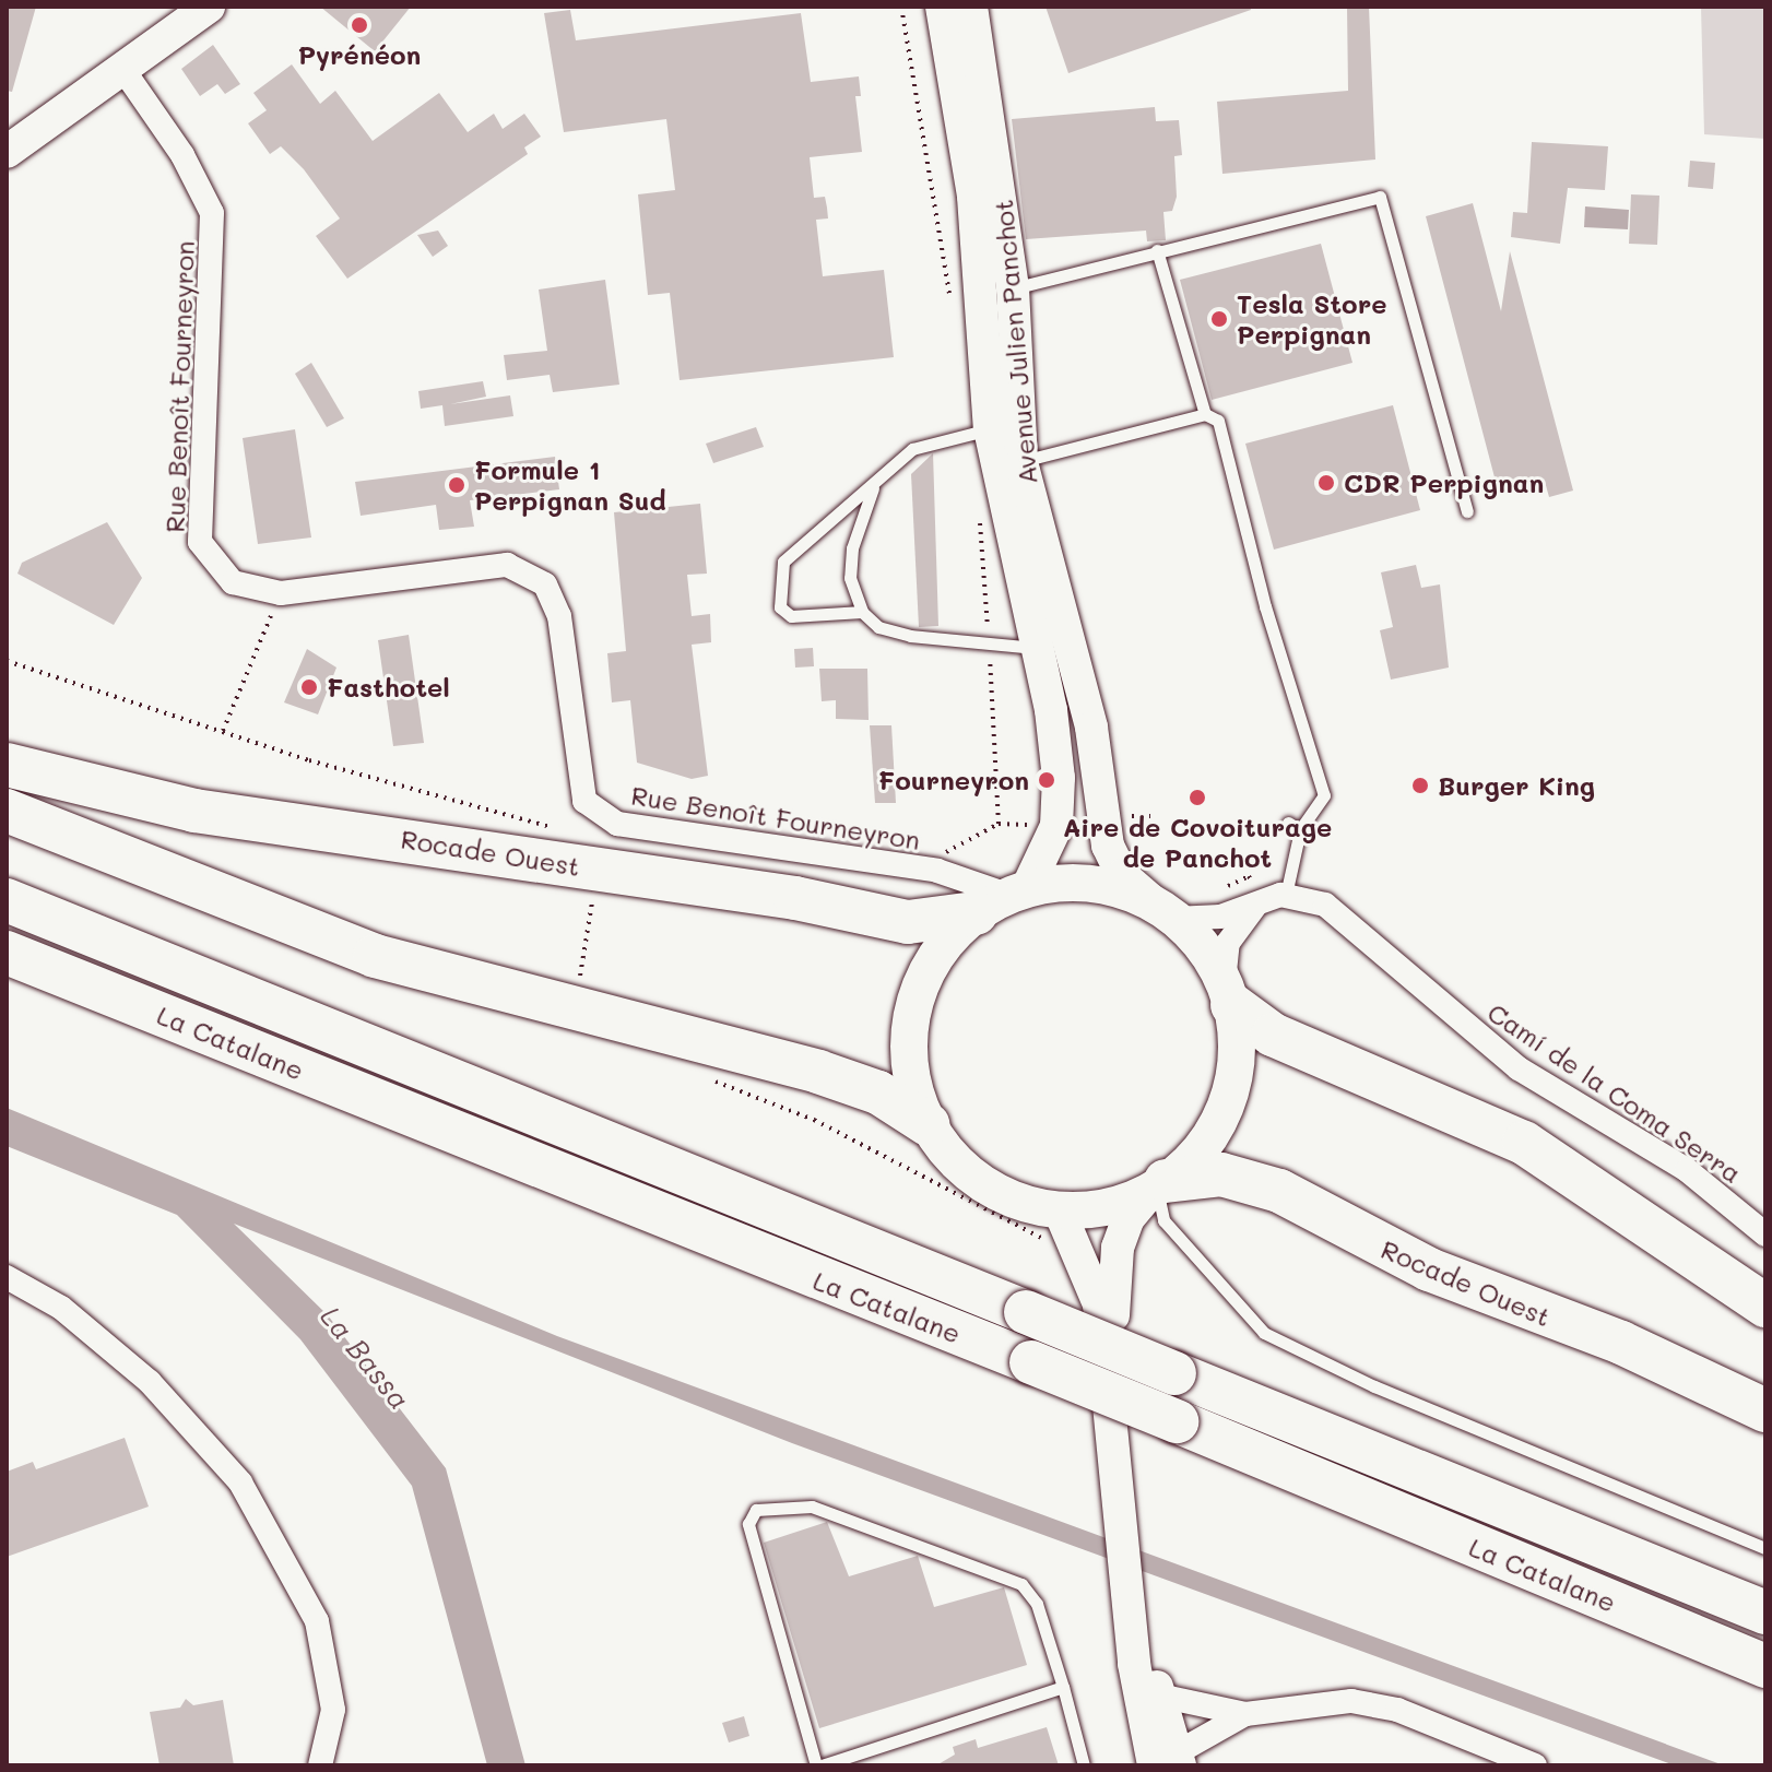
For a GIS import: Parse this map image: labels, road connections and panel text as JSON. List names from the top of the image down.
{
  "streets": {
    "highway": ["Rocade Ouest", "La Catalane"],
    "main road": ["Avenue Julien Panchot"],
    "street": ["Rue Benoît Fourneyron", "Camí de la Coma Serra"]
  },
  "crossings": [
    ["Avenue Julien Panchot", "Rue Benoît Fourneyron"],
    ["Avenue Julien Panchot", "Rocade Ouest"],
    ["Avenue Julien Panchot", "Camí de la Coma Serra"],
    ["Rue Benoît Fourneyron", "Rocade Ouest"]
  ],
  "water": ["La Bassa"],
  "places": [
    "Pyrénéon",
    "Tesla Store Perpignan",
    "CDR Perpignan",
    "Formule 1 Perpignan Sud",
    "Fasthotel",
    "Fourneyron",
    "Burger King",
    "Aire de Covoiturage de Panchot"
  ]
}
